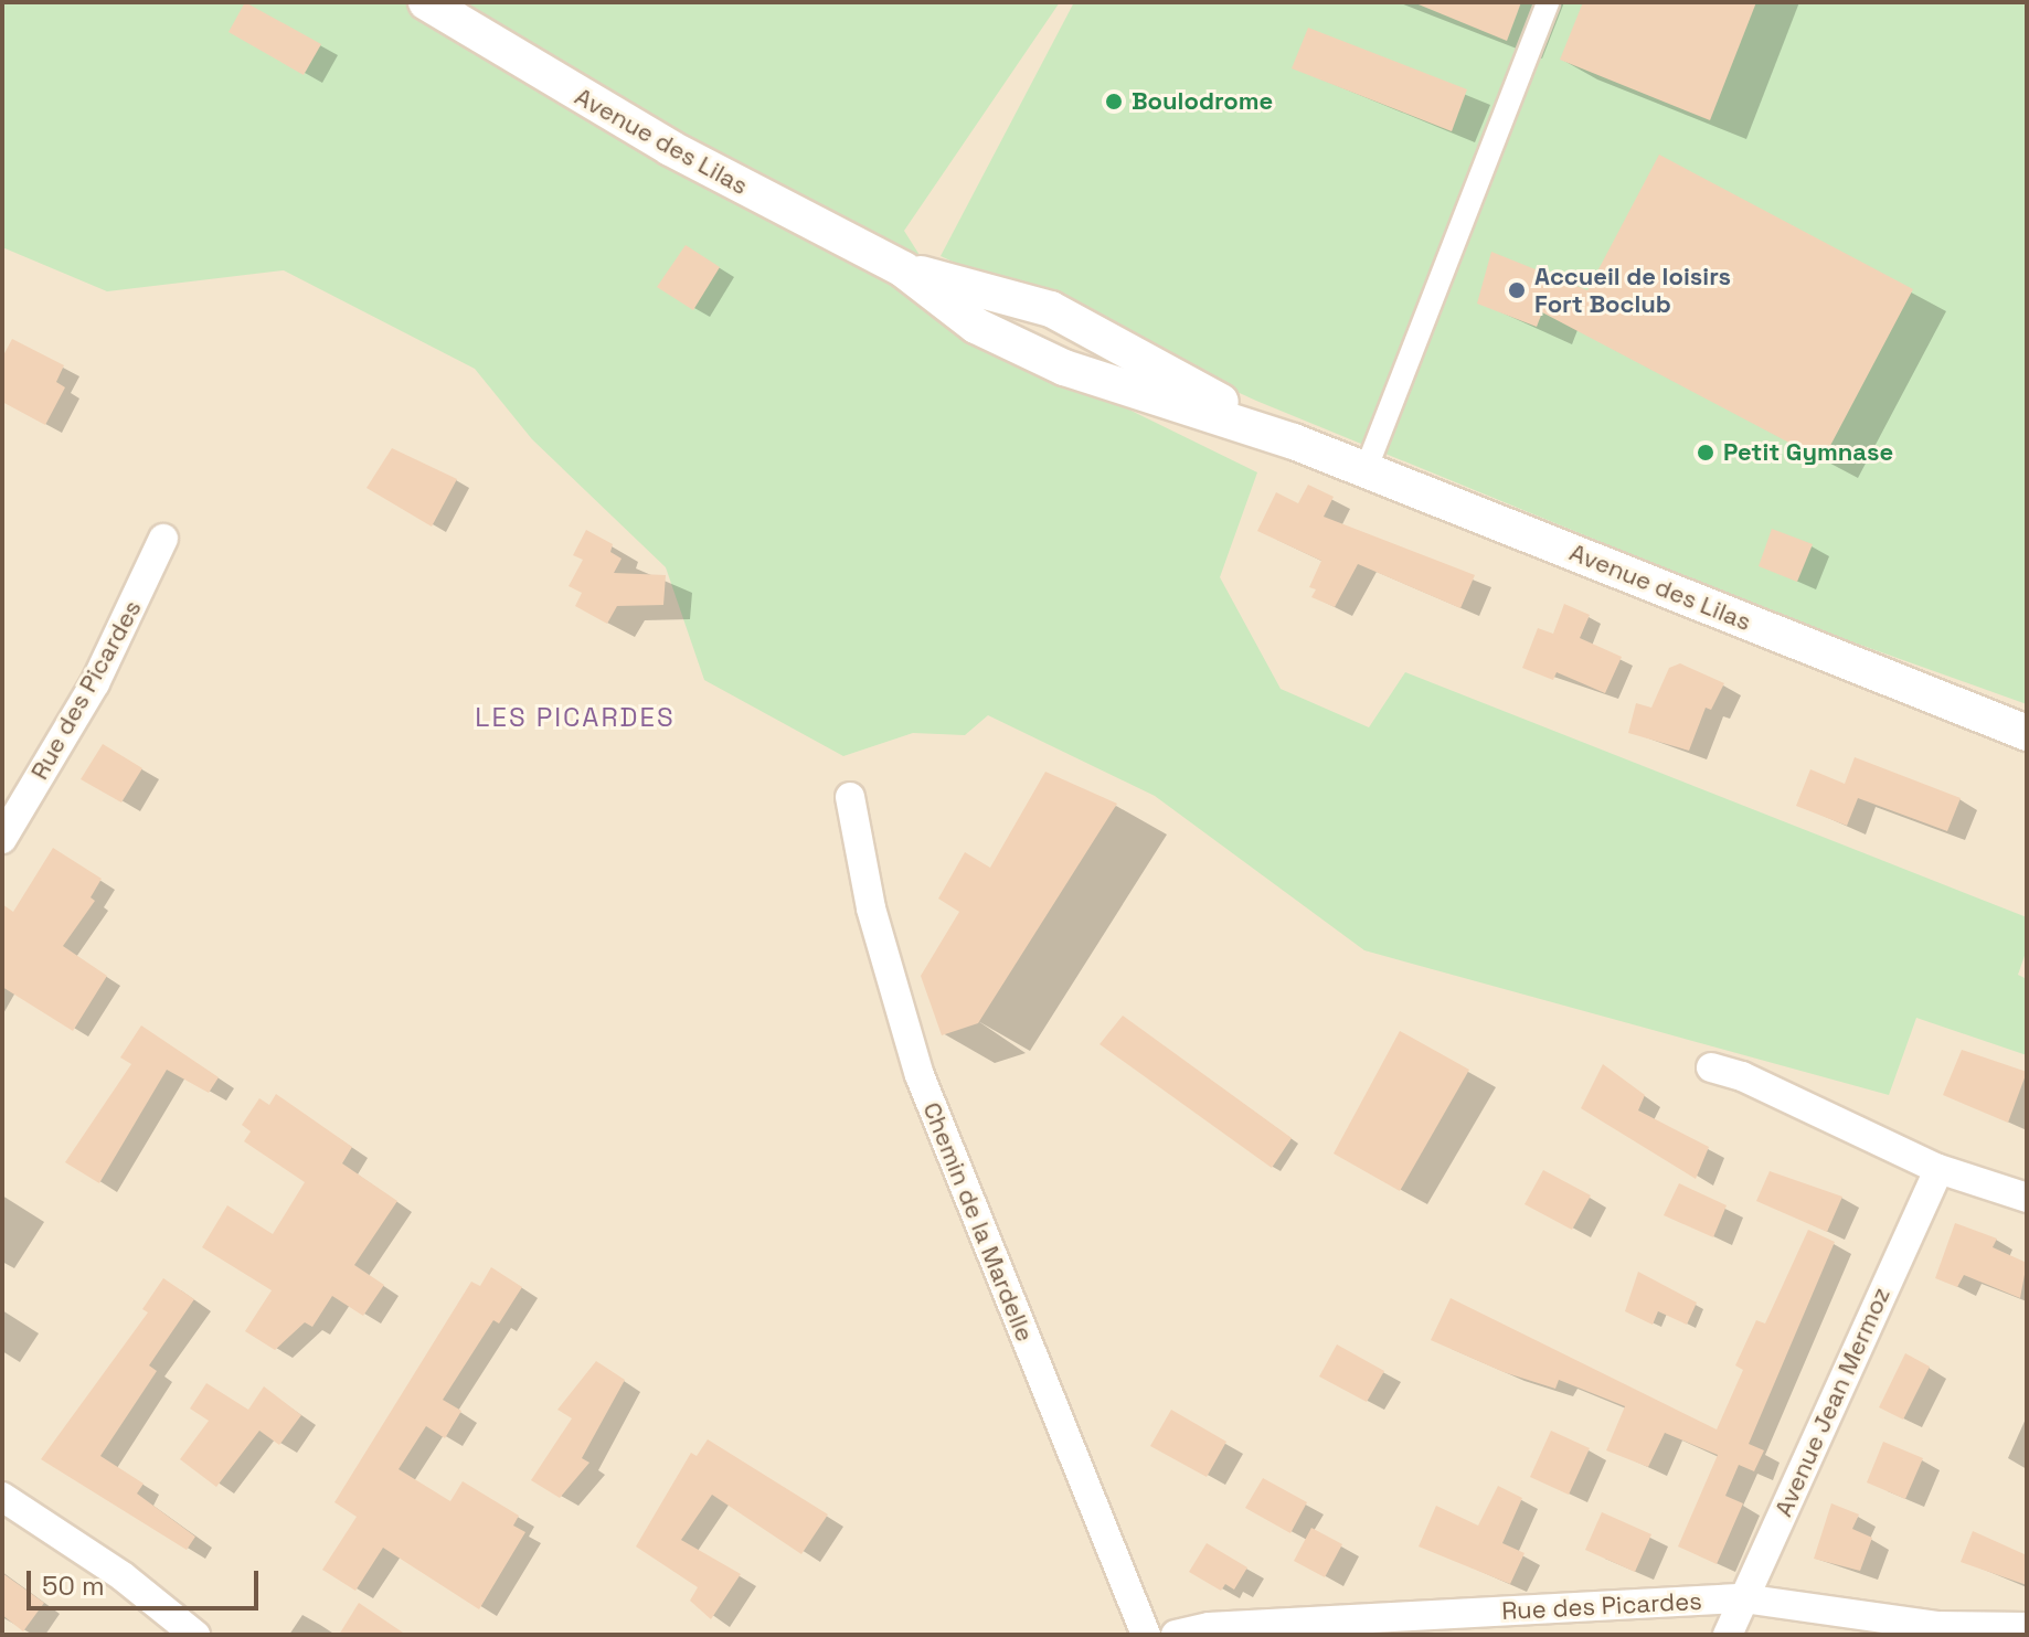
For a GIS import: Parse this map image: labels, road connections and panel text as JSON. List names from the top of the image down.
{
  "streets": {
    "street": [
      "Avenue des Lilas",
      "Rue des Picardes",
      "Chemin de la Mardelle",
      "Avenue Jean Mermoz"
    ]
  },
  "crossings": [
    ["Rue des Picardes", "Avenue Jean Mermoz"]
  ],
  "districts": ["LES PICARDES"],
  "places": ["Boulodrome", "Accueil de loisirs Fort Boclub", "Petit Gymnase"],
  "scale_bar": "50 m"
}
